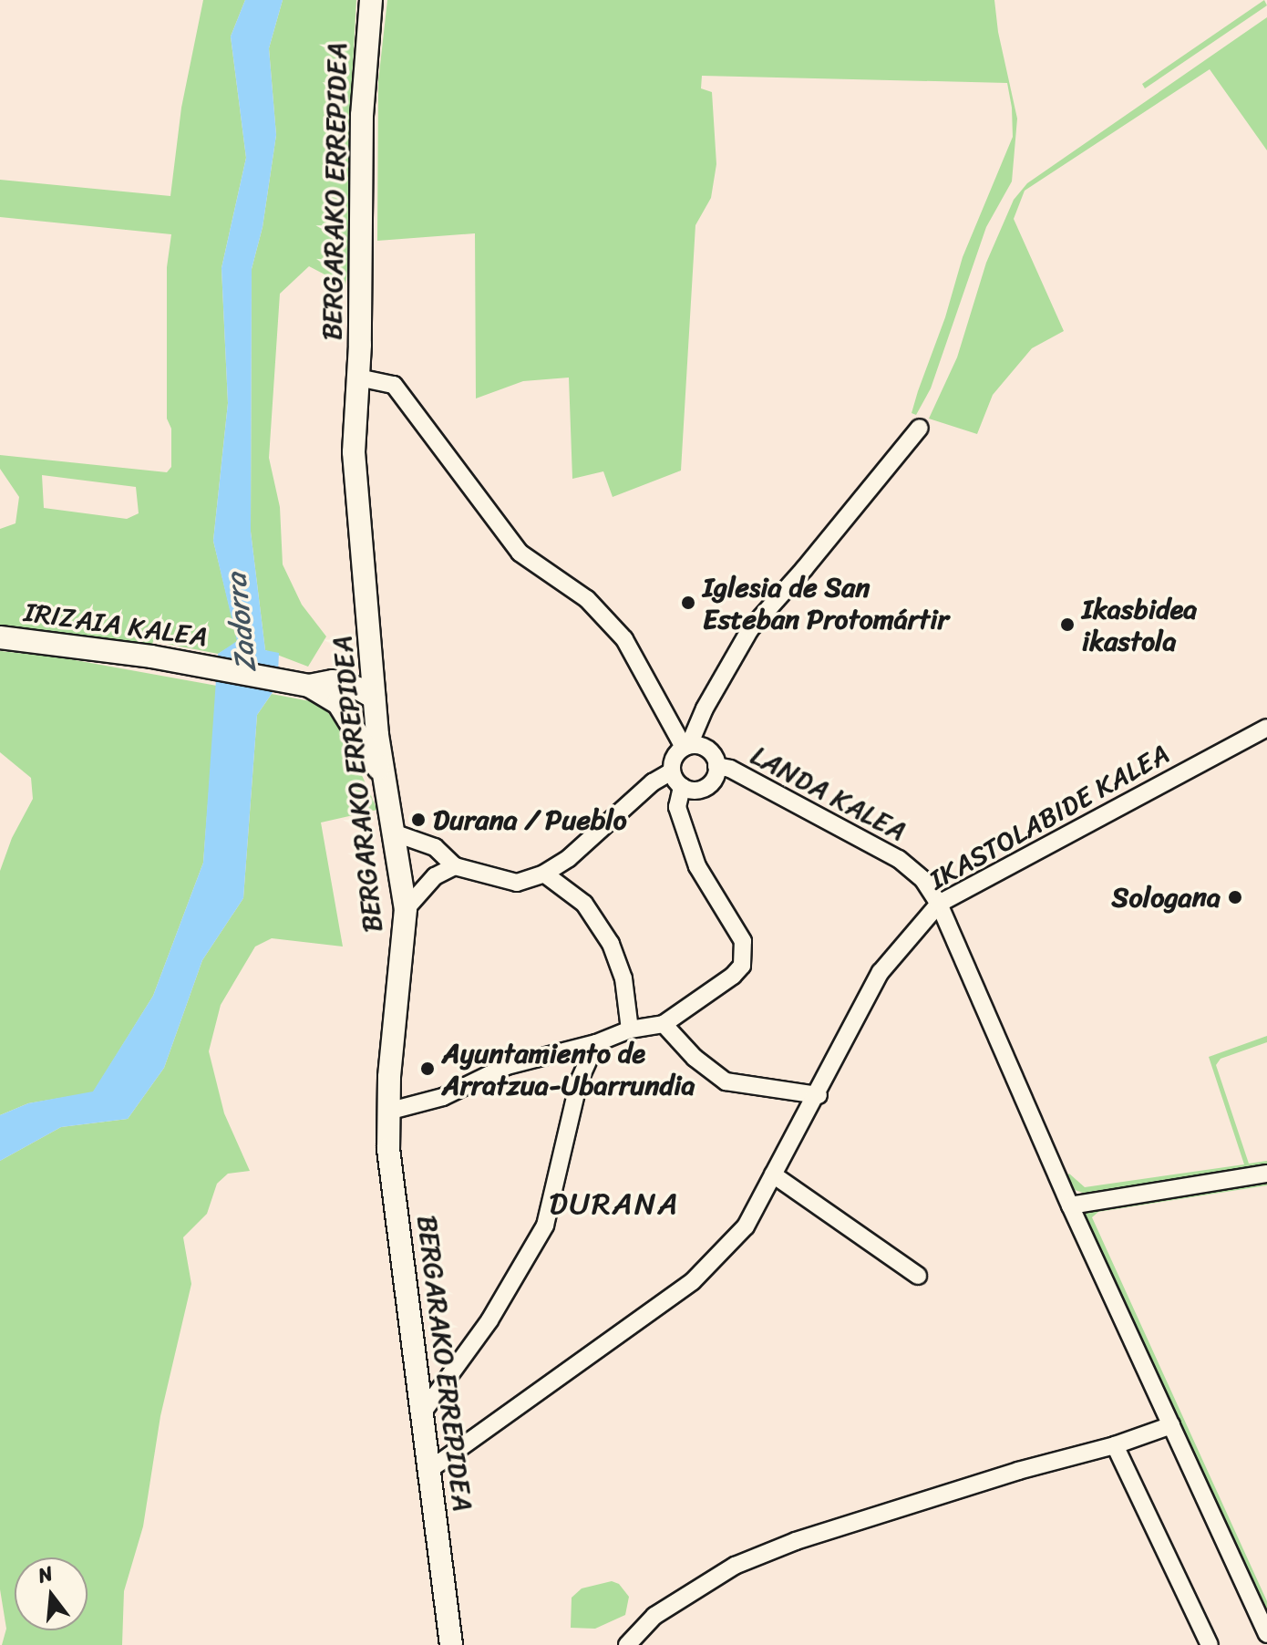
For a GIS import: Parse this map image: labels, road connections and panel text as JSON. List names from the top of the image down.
{
  "streets": {
    "street": [
      "BERGARAKO ERREPIDEA",
      "IRIZAIA KALEA",
      "LANDA KALEA",
      "IKASTOLABIDE KALEA"
    ]
  },
  "crossings": [
    ["BERGARAKO ERREPIDEA", "IRIZAIA KALEA"],
    ["BERGARAKO ERREPIDEA", "IKASTOLABIDE KALEA"],
    ["LANDA KALEA", "IKASTOLABIDE KALEA"]
  ],
  "districts": ["DURANA"],
  "water": ["Zadorra"],
  "places": [
    "Iglesia de San Esteban Protomártir",
    "Ikasbidea ikastola",
    "Durana / Pueblo",
    "Sologana",
    "Ayuntamiento de Arratzua-Ubarrundia"
  ],
  "north": "top"
}
